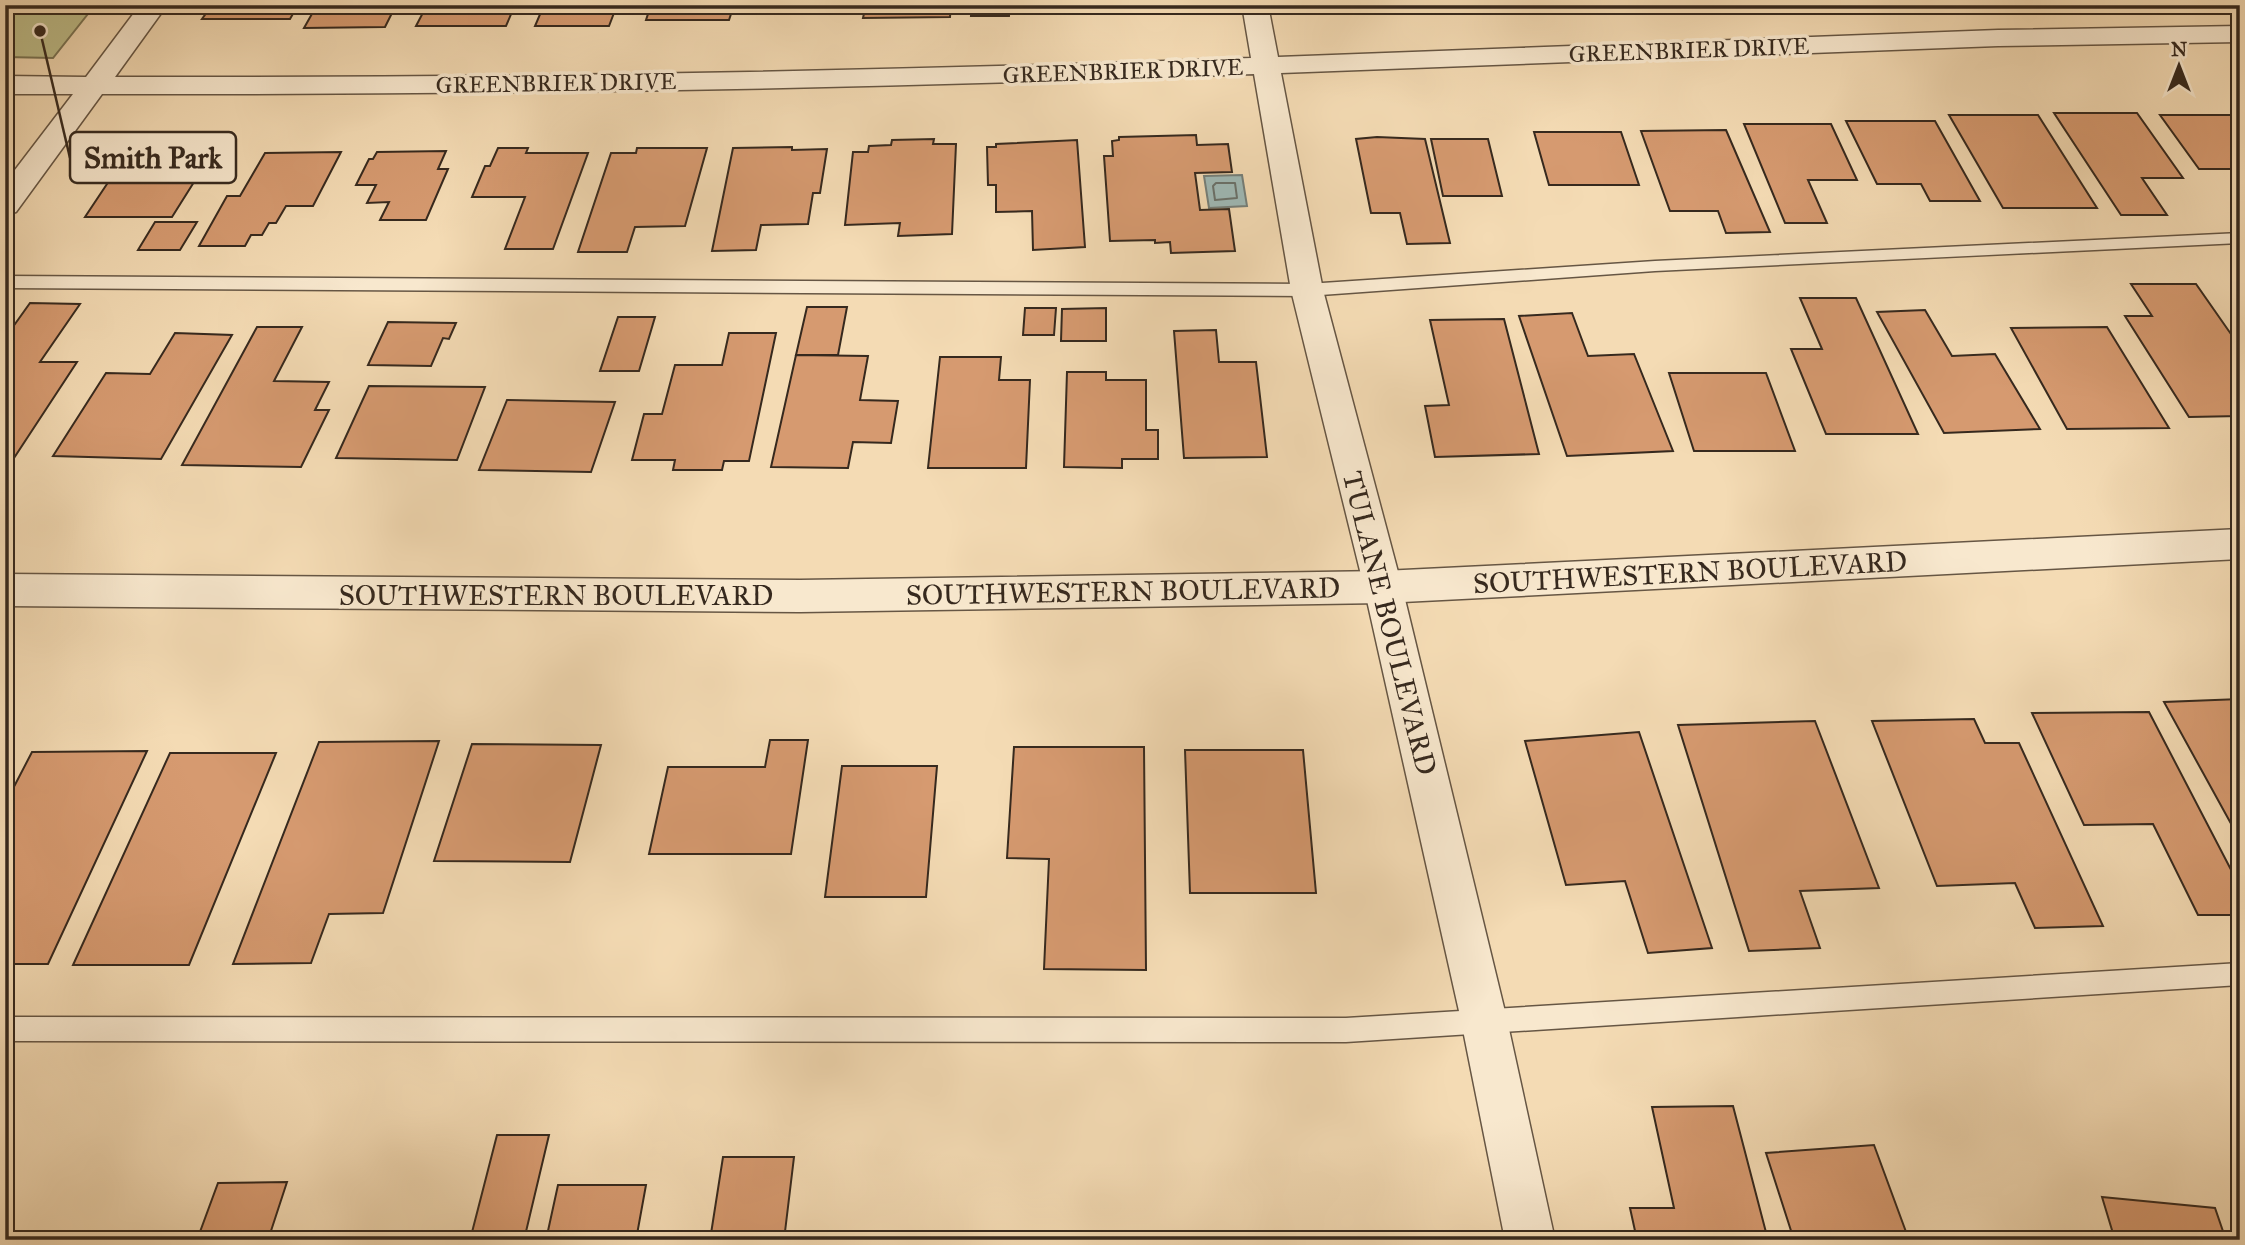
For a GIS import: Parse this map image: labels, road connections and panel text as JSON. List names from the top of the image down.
{
  "streets": {
    "street": ["GREENBRIER DRIVE", "SOUTHWESTERN BOULEVARD", "TULANE BOULEVARD"]
  },
  "crossings": [
    ["GREENBRIER DRIVE", "TULANE BOULEVARD"],
    ["SOUTHWESTERN BOULEVARD", "TULANE BOULEVARD"]
  ],
  "places": ["Smith Park"],
  "north": "top"
}
